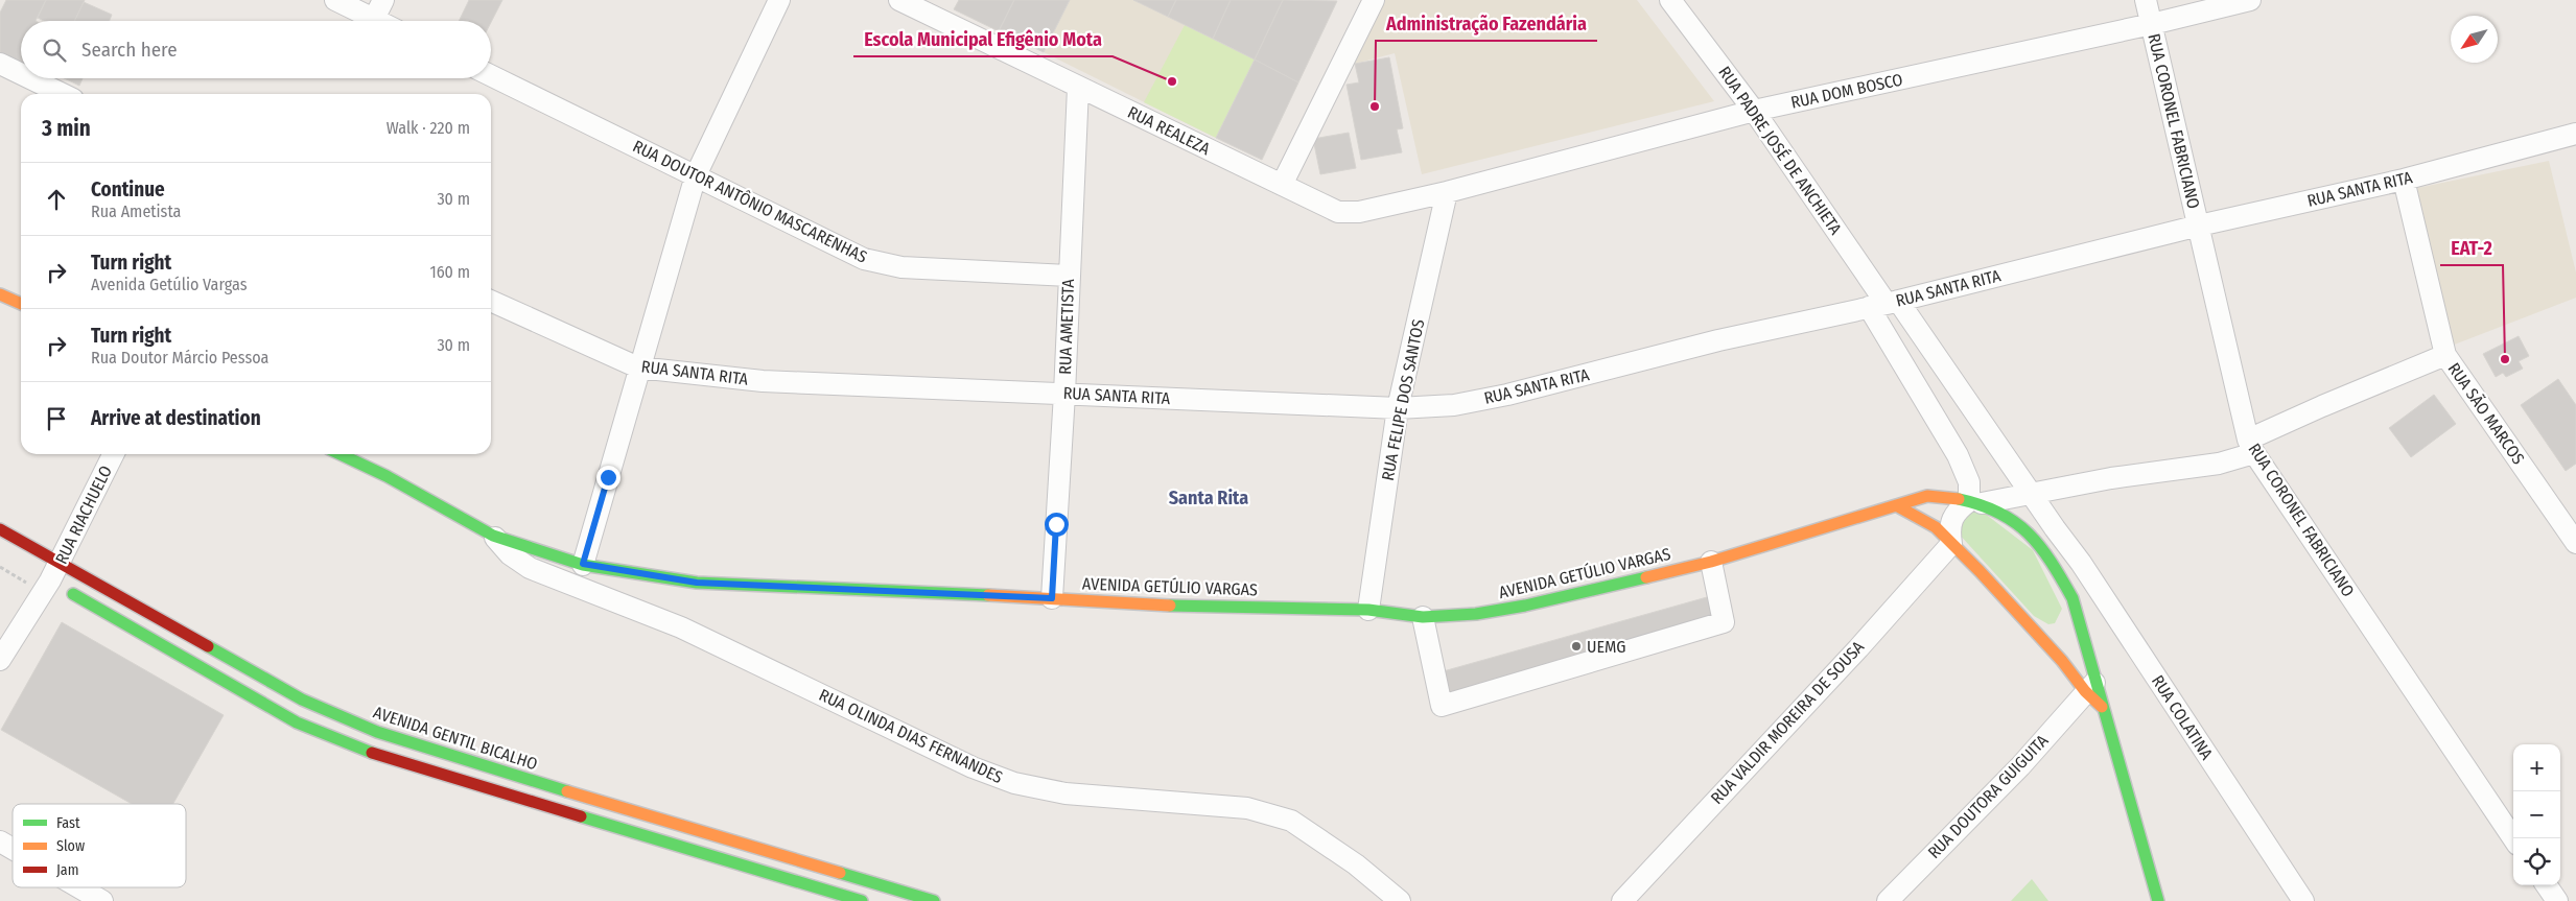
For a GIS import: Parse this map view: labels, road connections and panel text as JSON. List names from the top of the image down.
{
  "streets": {
    "street": [
      "RUA DOM BOSCO",
      "RUA CORONEL FABRICIANO",
      "RUA REALEZA",
      "RUA PADRE JOSÉ DE ANCHIETA",
      "RUA SANTA RITA",
      "RUA DOUTOR ANTÔNIO MASCARENHAS",
      "RUA AMETISTA",
      "RUA FELIPE DOS SANTOS",
      "RUA SÃO MARCOS",
      "RUA RIACHUELO",
      "AVENIDA GETÚLIO VARGAS",
      "RUA COLATINA",
      "RUA VALDIR MOREIRA DE SOUSA",
      "RUA OLINDA DIAS FERNANDES",
      "AVENIDA GENTIL BICALHO",
      "RUA DOUTORA GUIGUITA"
    ]
  },
  "crossings": [
    ["RUA DOM BOSCO", "RUA CORONEL FABRICIANO"],
    ["RUA DOM BOSCO", "RUA REALEZA"],
    ["RUA DOM BOSCO", "RUA PADRE JOSÉ DE ANCHIETA"],
    ["RUA DOM BOSCO", "RUA FELIPE DOS SANTOS"],
    ["RUA CORONEL FABRICIANO", "RUA SANTA RITA"],
    ["RUA REALEZA", "RUA AMETISTA"],
    ["RUA REALEZA", "RUA FELIPE DOS SANTOS"],
    ["RUA PADRE JOSÉ DE ANCHIETA", "RUA SANTA RITA"],
    ["RUA PADRE JOSÉ DE ANCHIETA", "AVENIDA GETÚLIO VARGAS"],
    ["RUA PADRE JOSÉ DE ANCHIETA", "RUA COLATINA"],
    ["RUA SANTA RITA", "RUA AMETISTA"],
    ["RUA SANTA RITA", "RUA FELIPE DOS SANTOS"],
    ["RUA SANTA RITA", "RUA SÃO MARCOS"],
    ["RUA DOUTOR ANTÔNIO MASCARENHAS", "RUA AMETISTA"],
    ["RUA AMETISTA", "AVENIDA GETÚLIO VARGAS"],
    ["RUA FELIPE DOS SANTOS", "AVENIDA GETÚLIO VARGAS"],
    ["RUA RIACHUELO", "AVENIDA GENTIL BICALHO"],
    ["AVENIDA GETÚLIO VARGAS", "RUA OLINDA DIAS FERNANDES"],
    ["AVENIDA GETÚLIO VARGAS", "RUA DOUTORA GUIGUITA"]
  ],
  "districts": ["Santa Rita"],
  "places": [
    "Escola Municipal Efigênio Mota",
    "Administração Fazendária",
    "EAT-2",
    "UEMG"
  ],
  "legend": ["Fast", "Slow", "Jam"],
  "north": "bottom left",
  "page": {
    "search": "Search here",
    "heading": ["3 min", "Walk · 220 m"],
    "list": [
      ["Continue", "Rua Ametista", "30 m"],
      ["Turn right", "Avenida Getúlio Vargas", "160 m"],
      ["Turn right", "Rua Doutor Márcio Pessoa", "30 m"],
      "Arrive at destination"
    ],
    "map_buttons": ["+", "−"]
  }
}
